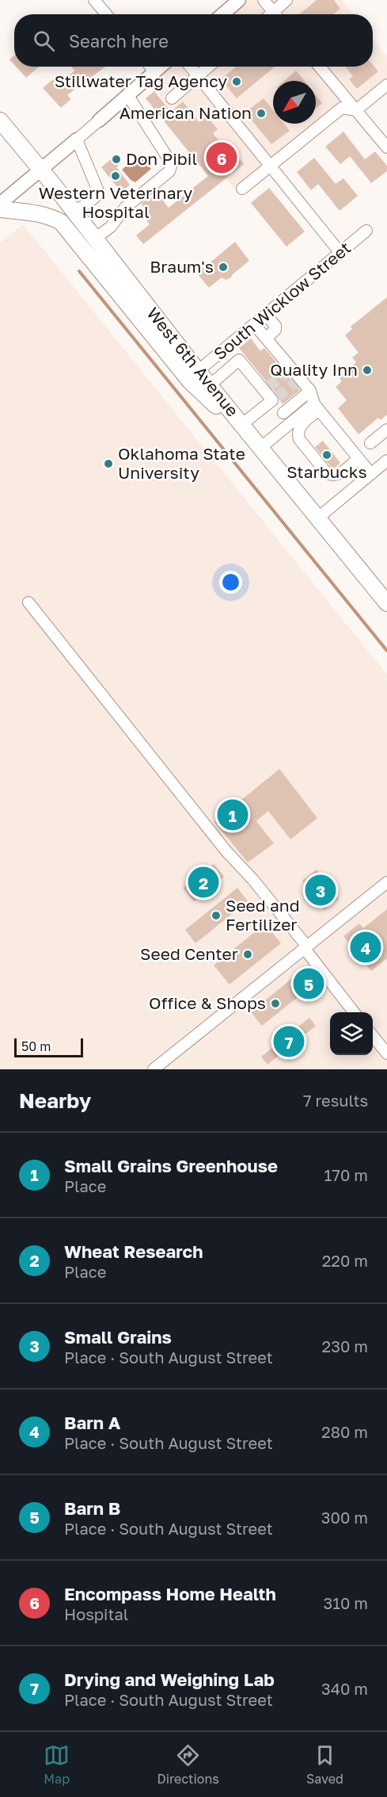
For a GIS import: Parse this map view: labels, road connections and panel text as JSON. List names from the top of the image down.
{
  "streets": {
    "highway": ["West 6th Avenue"],
    "street": ["South Wicklow Street"]
  },
  "crossings": [
    ["South Wicklow Street", "West 6th Avenue"]
  ],
  "places": [
    "Stillwater Tag Agency",
    "American Nation",
    "Don Pibil",
    "Western Veterinary Hospital",
    "Braum's",
    "Quality Inn",
    "Starbucks",
    "Oklahoma State University",
    "Seed and Fertilizer",
    "Seed Center",
    "Office & Shops"
  ],
  "scale_bar": "50 m",
  "north": "bottom left",
  "page": {
    "search": "Search here",
    "pins": [
      "6",
      "1",
      "2",
      "3",
      "4",
      "5",
      "7"
    ],
    "scale": "50 m",
    "heading": ["Nearby", "7 results"],
    "list": [
      {
        "mark": "1",
        "name": "Small Grains Greenhouse",
        "note": "Place",
        "value": "170 m"
      },
      {
        "mark": "2",
        "name": "Wheat Research",
        "note": "Place",
        "value": "220 m"
      },
      {
        "mark": "3",
        "name": "Small Grains",
        "note": "Place · South August Street",
        "value": "230 m"
      },
      {
        "mark": "4",
        "name": "Barn A",
        "note": "Place · South August Street",
        "value": "280 m"
      },
      {
        "mark": "5",
        "name": "Barn B",
        "note": "Place · South August Street",
        "value": "300 m"
      },
      {
        "mark": "6",
        "name": "Encompass Home Health",
        "note": "Hospital",
        "value": "310 m"
      },
      {
        "mark": "7",
        "name": "Drying and Weighing Lab",
        "note": "Place · South August Street",
        "value": "340 m"
      }
    ],
    "nav": ["Map", "Directions", "Saved"]
  }
}
